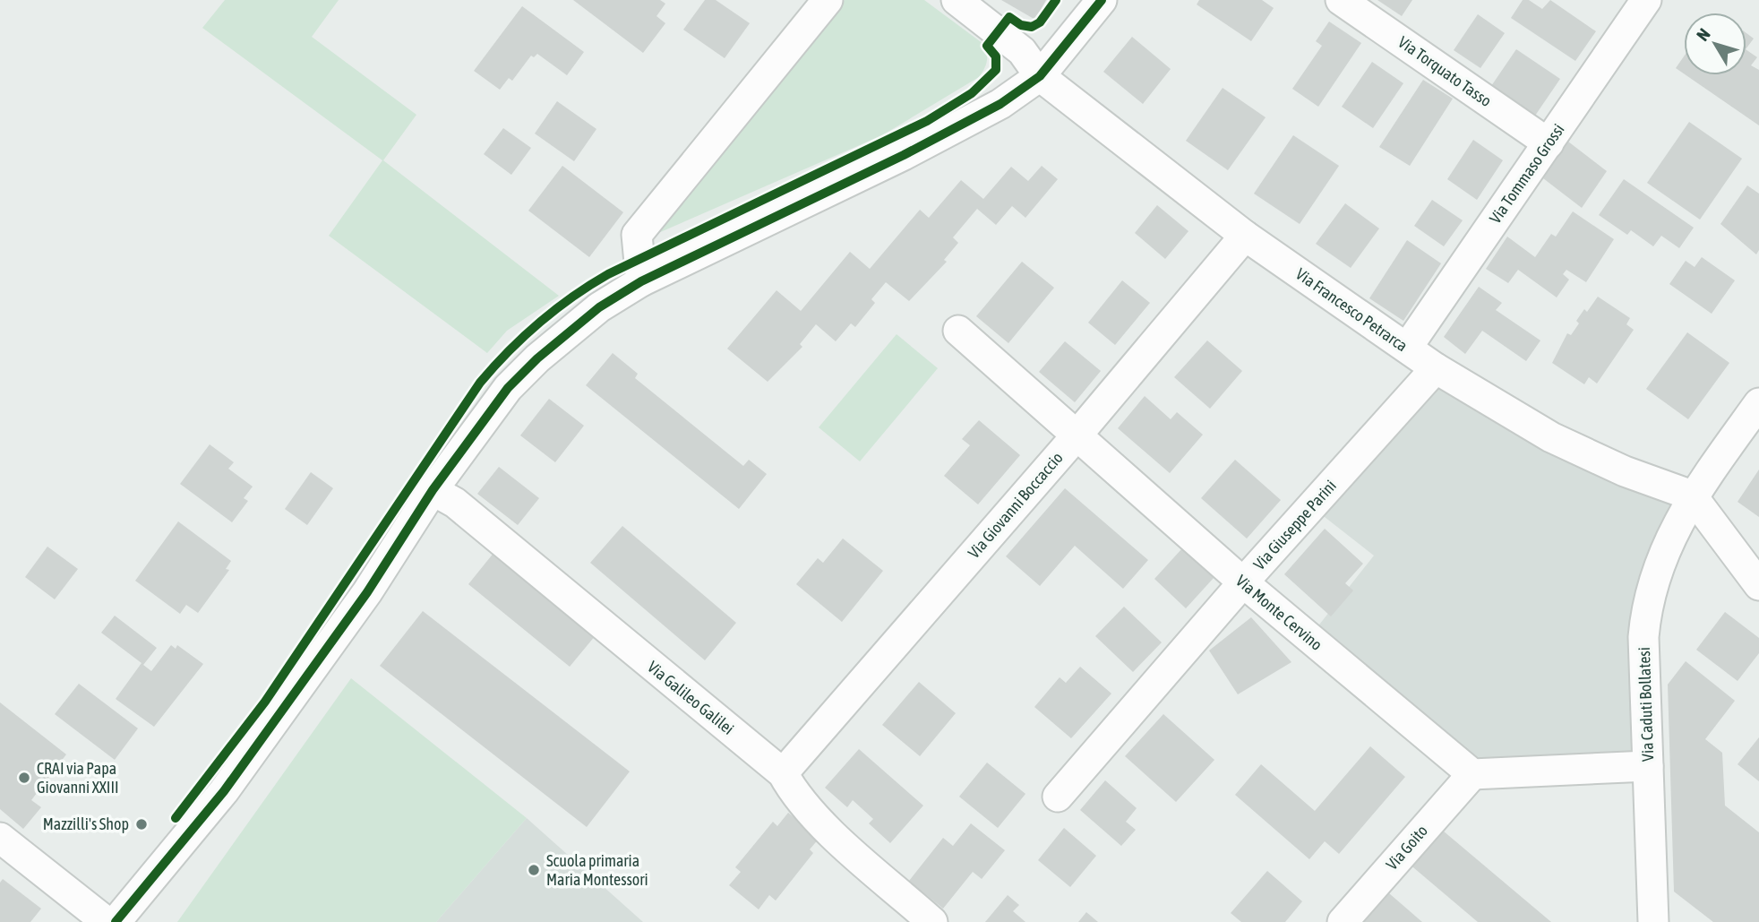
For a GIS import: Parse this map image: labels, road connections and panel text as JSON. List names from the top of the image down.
{
  "streets": {
    "street": [
      "Via Torquato Tasso",
      "Via Tommaso Grossi",
      "Via Francesco Petrarca",
      "Via Giovanni Boccaccio",
      "Via Giuseppe Parini",
      "Via Monte Cervino",
      "Via Galileo Galilei",
      "Via Caduti Bollatesi",
      "Via Goito"
    ]
  },
  "crossings": [
    ["Via Torquato Tasso", "Via Tommaso Grossi"],
    ["Via Tommaso Grossi", "Via Francesco Petrarca"],
    ["Via Francesco Petrarca", "Via Giovanni Boccaccio"],
    ["Via Francesco Petrarca", "Via Giuseppe Parini"],
    ["Via Francesco Petrarca", "Via Caduti Bollatesi"],
    ["Via Giovanni Boccaccio", "Via Monte Cervino"],
    ["Via Giovanni Boccaccio", "Via Galileo Galilei"],
    ["Via Giuseppe Parini", "Via Monte Cervino"],
    ["Via Monte Cervino", "Via Goito"]
  ],
  "places": ["CRAI via Papa Giovanni XXIII", "Mazzilli's Shop", "Scuola primaria Maria Montessori"],
  "north": "top left"
}
